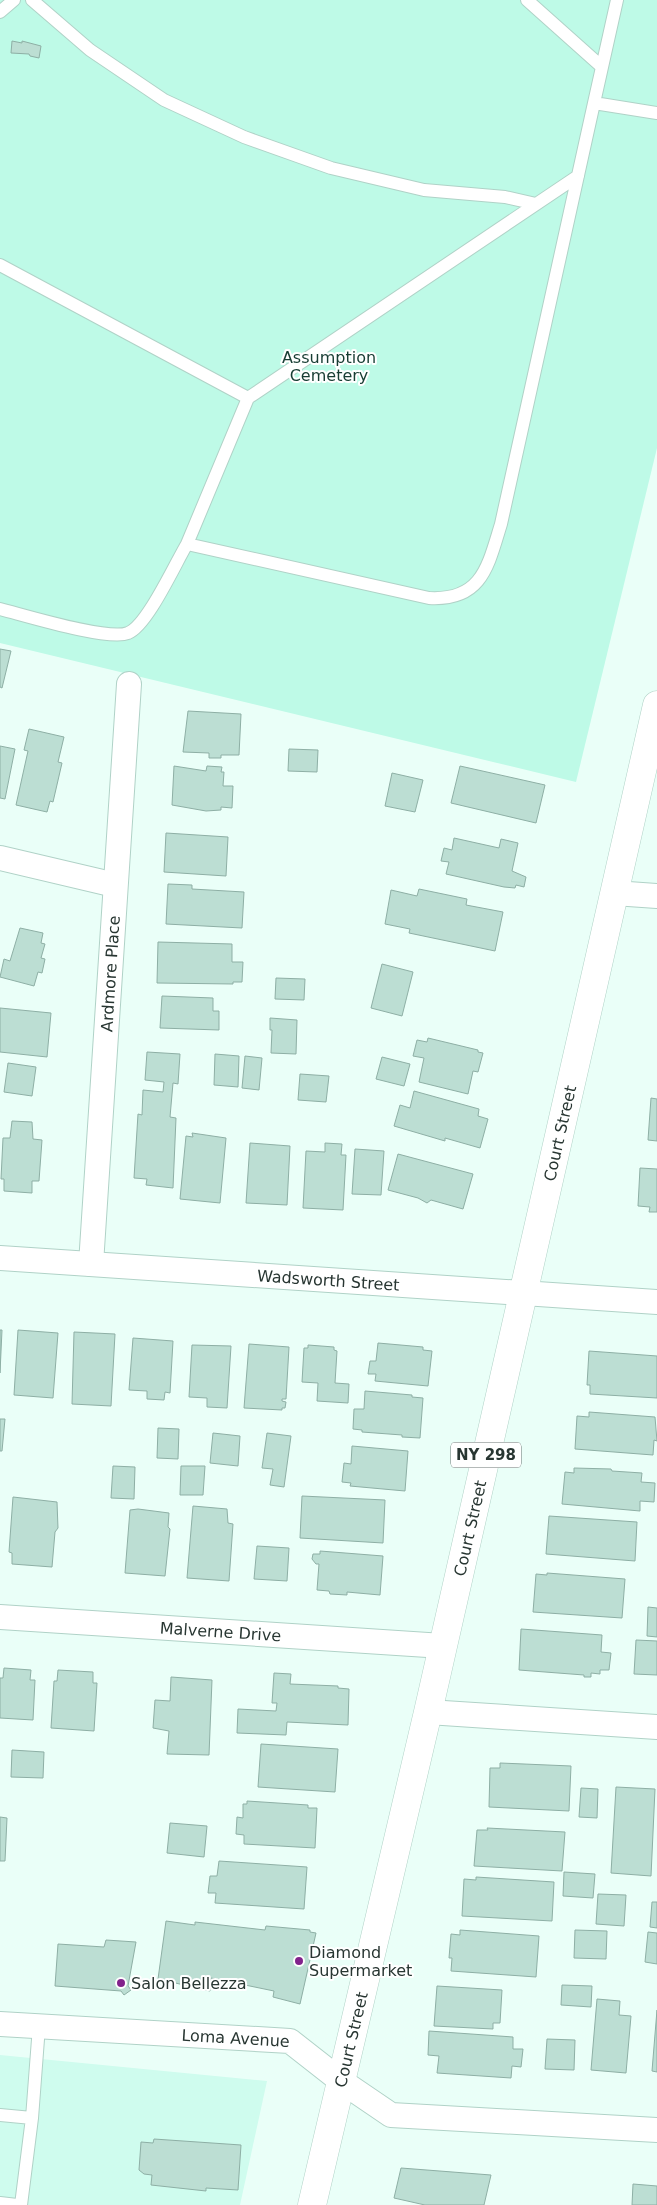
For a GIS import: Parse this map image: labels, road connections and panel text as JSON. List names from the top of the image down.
{
  "streets": {
    "main road": ["Court Street", "NY 298"],
    "street": [
      "Ardmore Place",
      "Wadsworth Street",
      "Malverne Drive",
      "Loma Avenue"
    ]
  },
  "crossings": [
    ["Ardmore Place", "Wadsworth Street"],
    ["Court Street", "Wadsworth Street"],
    ["Court Street", "Malverne Drive"],
    ["Court Street", "Loma Avenue"]
  ],
  "parks": ["Assumption Cemetery"],
  "places": ["Diamond Supermarket", "Salon Bellezza"]
}
